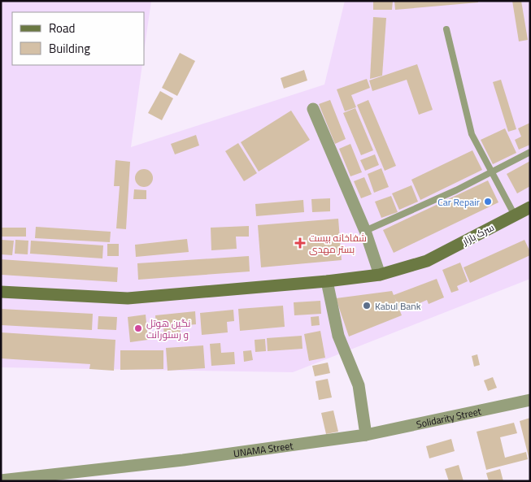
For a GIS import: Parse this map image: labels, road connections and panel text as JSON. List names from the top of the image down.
{
  "streets": {
    "main road": ["سرک بازار"],
    "street": ["Solidarity Street", "UNAMA Street"]
  },
  "crossings": [
    ["Solidarity Street", "UNAMA Street"]
  ],
  "places": {
    "other": ["Car Repair", "Kabul Bank", "نگین هوتل و رستورانت"],
    "health": ["شفاخانه بیست بستر مهدی"]
  },
  "legend": ["Road", "Building"]
}
